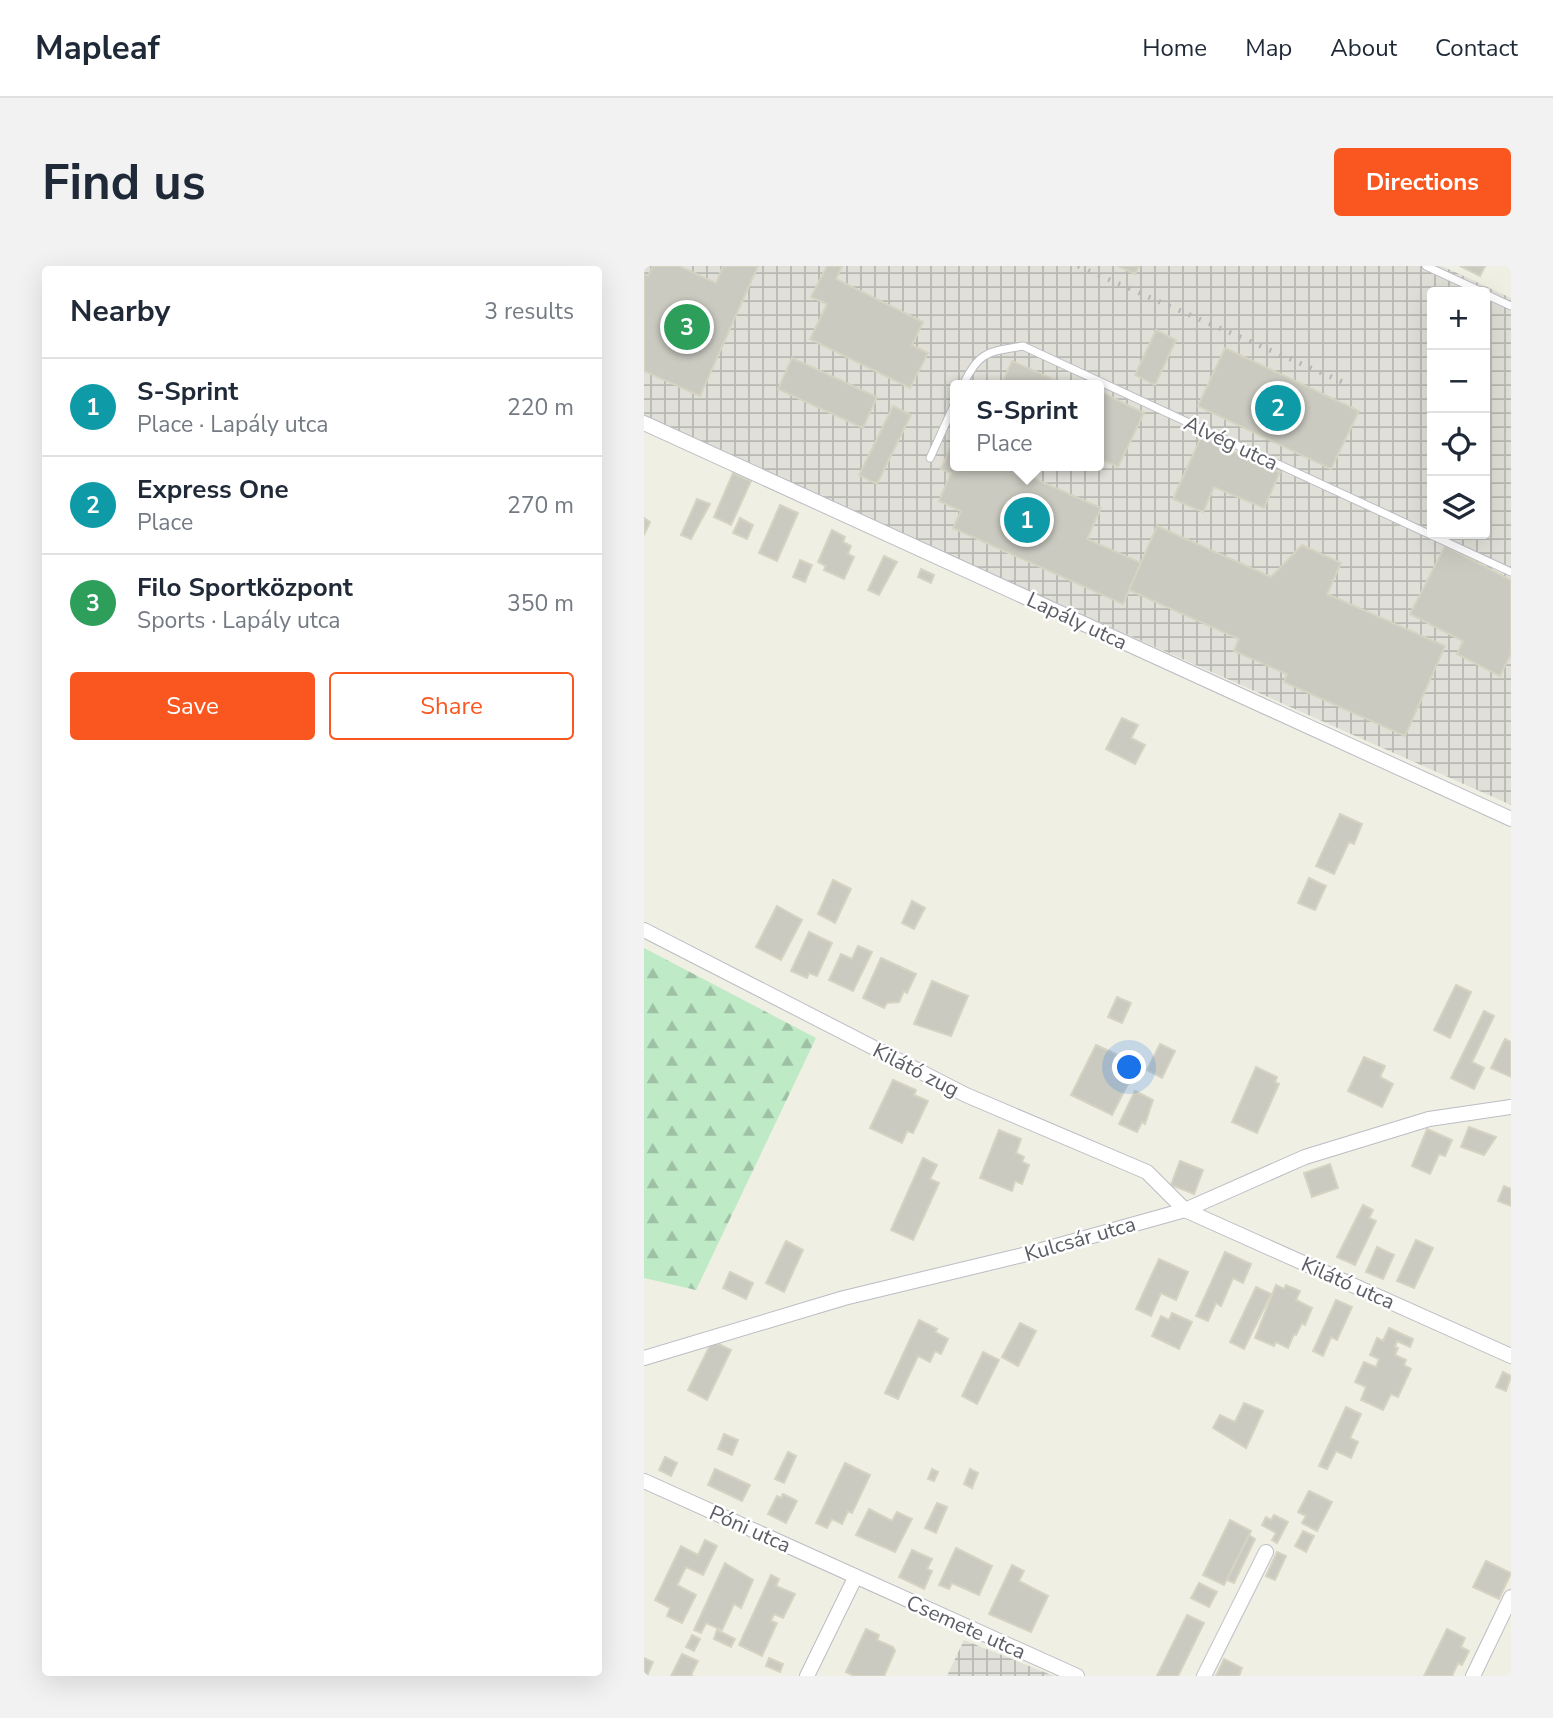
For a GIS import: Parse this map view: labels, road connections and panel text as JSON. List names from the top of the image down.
{
  "streets": {
    "street": [
      "Lapály utca",
      "Kilátó zug",
      "Kulcsár utca",
      "Kilátó utca",
      "Póni utca",
      "Csemete utca"
    ],
    "lane": ["Alvég utca"]
  },
  "crossings": [
    ["Kilátó zug", "Kulcsár utca"],
    ["Kilátó zug", "Kilátó utca"],
    ["Kulcsár utca", "Kilátó utca"],
    ["Póni utca", "Csemete utca"]
  ],
  "page": {
    "header": "Mapleaf",
    "nav": [
      "Home",
      "Map",
      "About",
      "Contact"
    ],
    "buttons": [
      "Directions",
      ["Save", "Share"]
    ],
    "title": "Find us",
    "heading": ["Nearby", "3 results"],
    "map_buttons": ["+", "−"],
    "pins": ["3", "2", "1"],
    "list": [
      {
        "mark": "1",
        "name": "S-Sprint",
        "note": "Place · Lapály utca",
        "value": "220 m"
      },
      {
        "mark": "2",
        "name": "Express One",
        "note": "Place",
        "value": "270 m"
      },
      {
        "mark": "3",
        "name": "Filo Sportközpont",
        "note": "Sports · Lapály utca",
        "value": "350 m"
      }
    ],
    "popup": ["S-Sprint", "Place"]
  }
}
